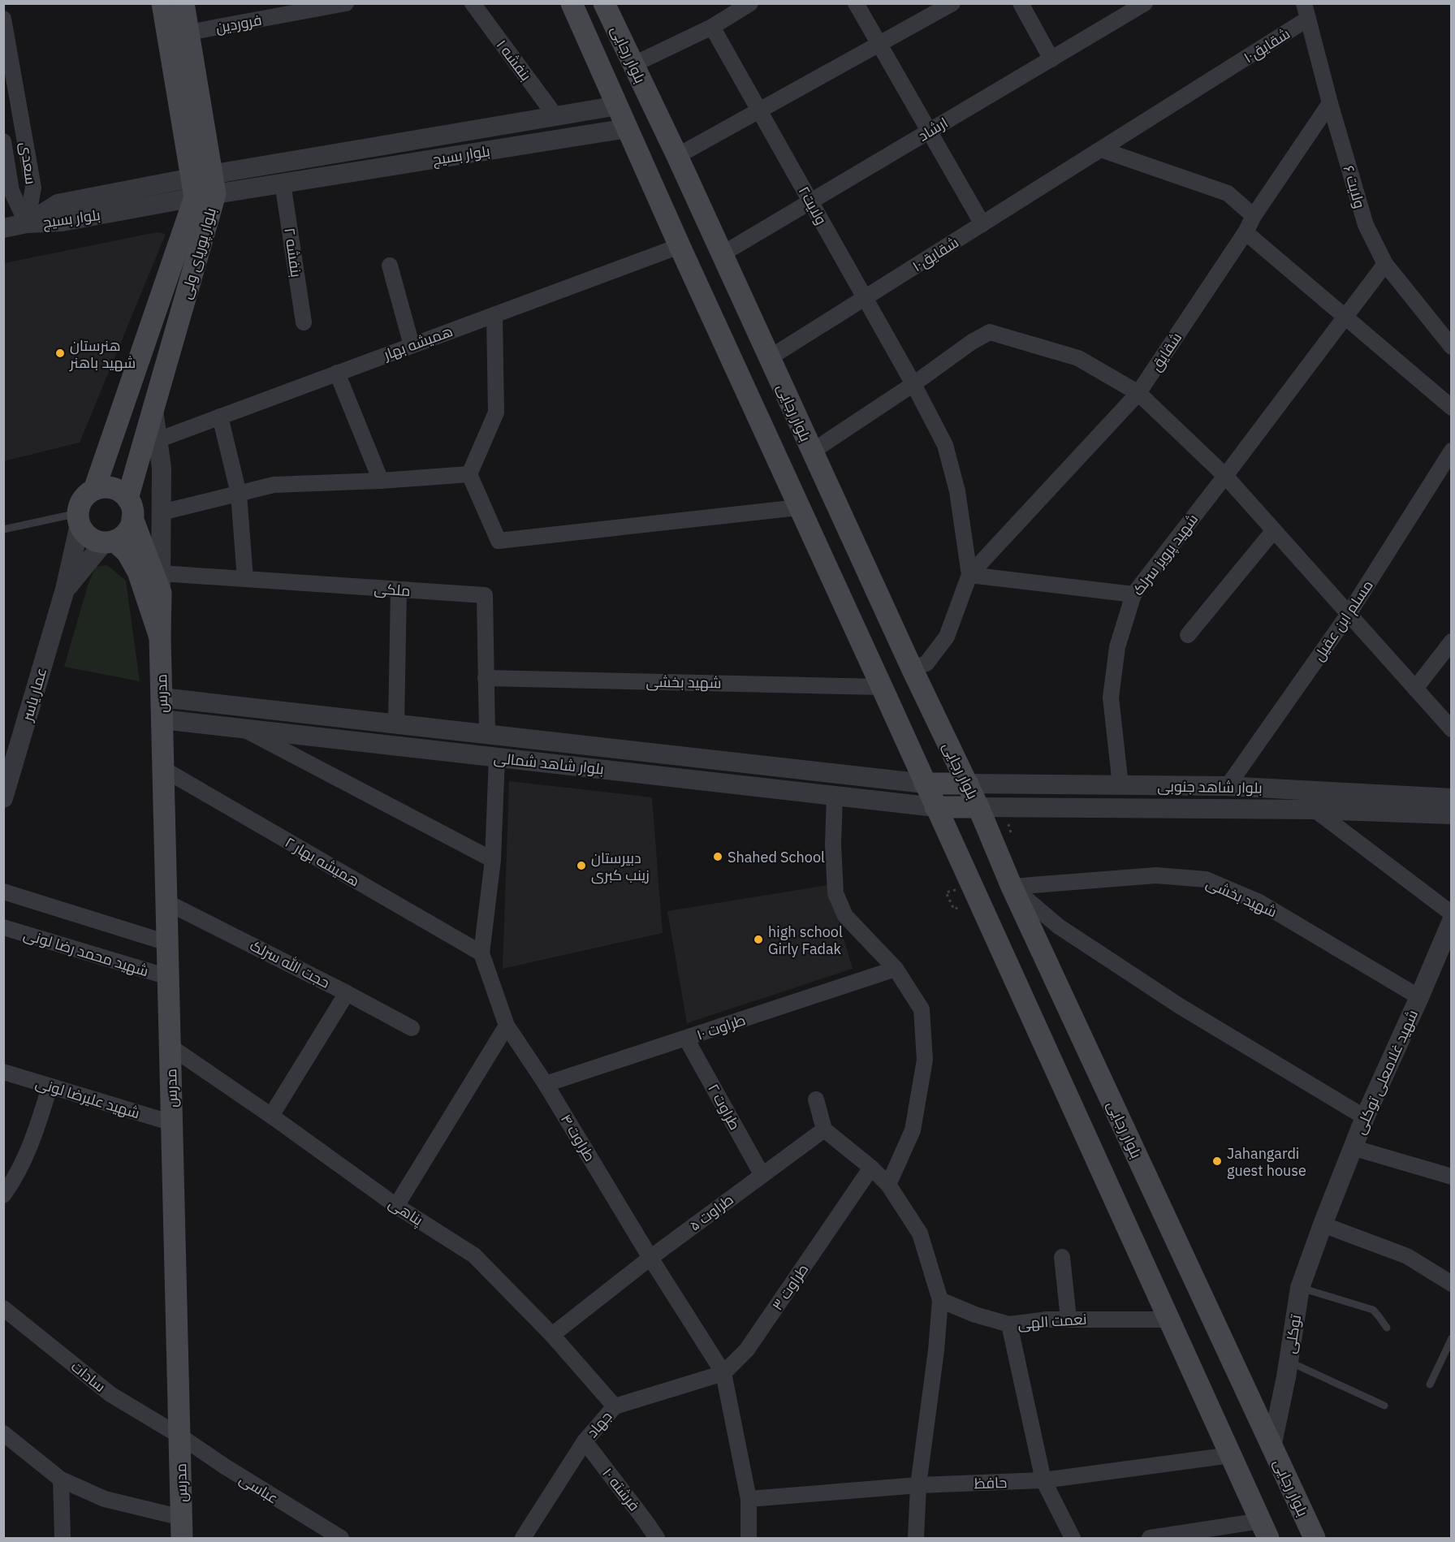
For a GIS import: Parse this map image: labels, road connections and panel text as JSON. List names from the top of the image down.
{
  "streets": {
    "main road": ["بلوار رجایی", "بلوار پوریای ولی", "مدرس"],
    "street": [
      "فروردین",
      "شقایق۱۰",
      "بنفشه ۱",
      "ارشاد",
      "بلوار بسیج",
      "سعدی",
      "ولایت ۶",
      "ولایت۲",
      "بنفشه ۲",
      "همیشه بهار",
      "شقایق",
      "شهید پرویز سرلک",
      "ملکی",
      "مسلم ابن عقیل",
      "شهید بخشی",
      "عمار یاسر",
      "بلوار شاهد شمالی",
      "بلوار شاهد جنوبی",
      "همیشه بهار ۲",
      "شهید محمد رضا لونی",
      "حجت الله سرلک",
      "طراوت ۱۰",
      "شهید غلامعلی توکلی",
      "شهید علیرضا لونی",
      "طراوت ۲",
      "طراوت ۴",
      "پناهی",
      "طراوت ۵",
      "طراوت ۳",
      "نعمت الهی",
      "توکلی",
      "سادات",
      "جهاد",
      "حافظ",
      "عباسی",
      "فرشته ۱۰"
    ]
  },
  "crossings": [
    ["فروردین", "بلوار پوریای ولی"],
    ["شقایق۱۰", "بلوار رجایی"],
    ["شقایق۱۰", "ولایت ۶"],
    ["شقایق۱۰", "ولایت۲"],
    ["بلوار رجایی", "ارشاد"],
    ["بلوار رجایی", "بلوار بسیج"],
    ["بلوار رجایی", "همیشه بهار"],
    ["بلوار رجایی", "شهید بخشی"],
    ["بلوار رجایی", "بلوار شاهد شمالی"],
    ["بلوار رجایی", "بلوار شاهد جنوبی"],
    ["بلوار رجایی", "نعمت الهی"],
    ["بلوار رجایی", "توکلی"],
    ["بلوار رجایی", "حافظ"],
    ["بنفشه ۱", "بلوار بسیج"],
    ["ارشاد", "ولایت۲"],
    ["بلوار بسیج", "سعدی"],
    ["بلوار بسیج", "بنفشه ۲"],
    ["بلوار بسیج", "بلوار پوریای ولی"],
    ["ولایت ۶", "شقایق"],
    ["ولایت ۶", "شهید پرویز سرلک"],
    ["ولایت۲", "شقایق"],
    ["بلوار پوریای ولی", "مدرس"],
    ["بلوار پوریای ولی", "عمار یاسر"],
    ["شهید پرویز سرلک", "بلوار شاهد جنوبی"],
    ["ملکی", "شهید بخشی"],
    ["ملکی", "مدرس"],
    ["ملکی", "بلوار شاهد شمالی"],
    ["مسلم ابن عقیل", "بلوار شاهد جنوبی"],
    ["شهید بخشی", "شهید غلامعلی توکلی"],
    ["مدرس", "عمار یاسر"],
    ["مدرس", "بلوار شاهد شمالی"],
    ["مدرس", "همیشه بهار ۲"],
    ["مدرس", "شهید محمد رضا لونی"],
    ["مدرس", "حجت الله سرلک"],
    ["مدرس", "شهید علیرضا لونی"],
    ["مدرس", "پناهی"],
    ["مدرس", "سادات"],
    ["مدرس", "عباسی"],
    ["بلوار شاهد شمالی", "طراوت ۴"],
    ["همیشه بهار ۲", "طراوت ۴"],
    ["طراوت ۱۰", "طراوت ۲"],
    ["طراوت ۱۰", "طراوت ۴"],
    ["شهید غلامعلی توکلی", "توکلی"],
    ["طراوت ۲", "طراوت ۵"],
    ["طراوت ۴", "طراوت ۵"],
    ["طراوت ۴", "طراوت ۳"],
    ["طراوت ۴", "جهاد"],
    ["طراوت ۴", "حافظ"],
    ["پناهی", "طراوت ۵"],
    ["پناهی", "جهاد"],
    ["طراوت ۳", "جهاد"],
    ["سادات", "عباسی"],
    ["جهاد", "فرشته ۱۰"]
  ],
  "places": [
    "هنرستان شهید باهنر",
    "Shahed School",
    "دبیرستان زینب کبری",
    "high school Girly Fadak",
    "Jahangardi guest house"
  ]
}
